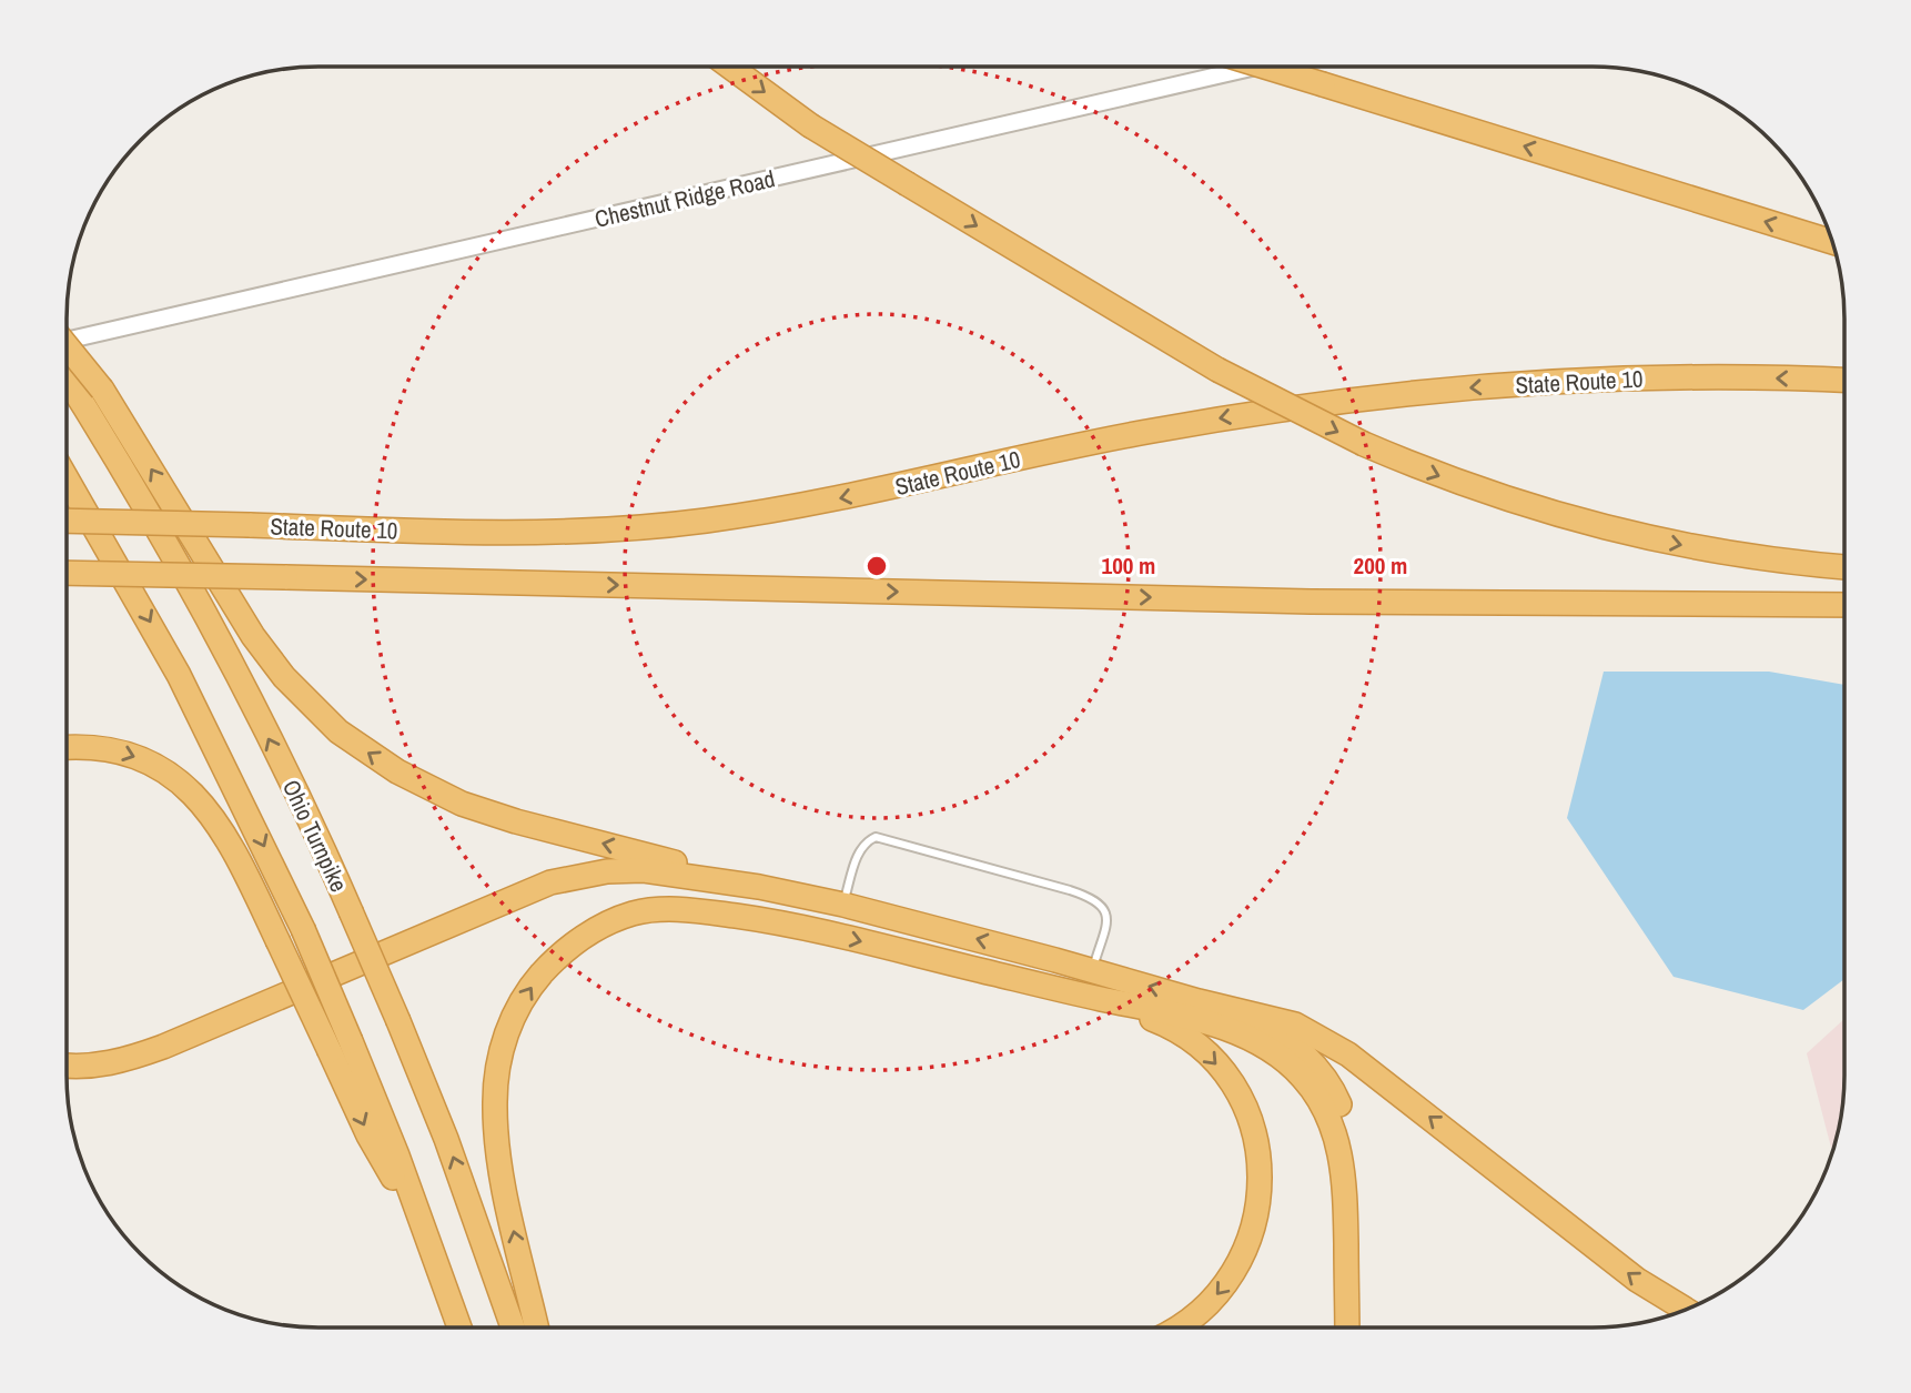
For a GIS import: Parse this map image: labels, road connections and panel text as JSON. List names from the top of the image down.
{
  "streets": {
    "highway": ["State Route 10", "Ohio Turnpike"],
    "street": ["Chestnut Ridge Road"]
  },
  "rings": ["100 m", "200 m"]
}
